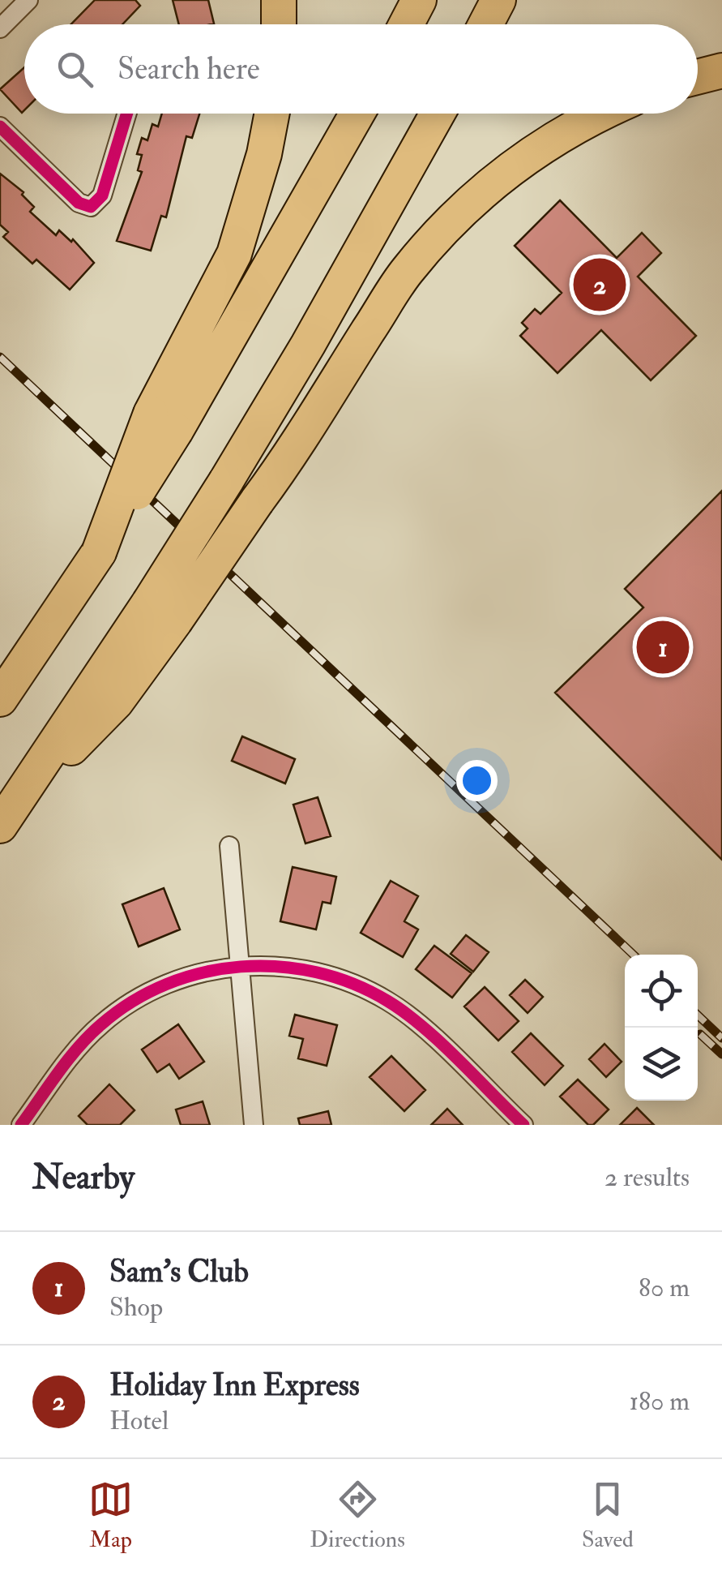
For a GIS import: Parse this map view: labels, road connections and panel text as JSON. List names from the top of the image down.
{
  "page": {
    "search": "Search here",
    "pins": ["2", "1"],
    "heading": ["Nearby", "2 results"],
    "list": [
      {
        "mark": "1",
        "name": "Sam's Club",
        "note": "Shop",
        "value": "80 m"
      },
      {
        "mark": "2",
        "name": "Holiday Inn Express",
        "note": "Hotel",
        "value": "180 m"
      }
    ],
    "nav": ["Map", "Directions", "Saved"]
  }
}
